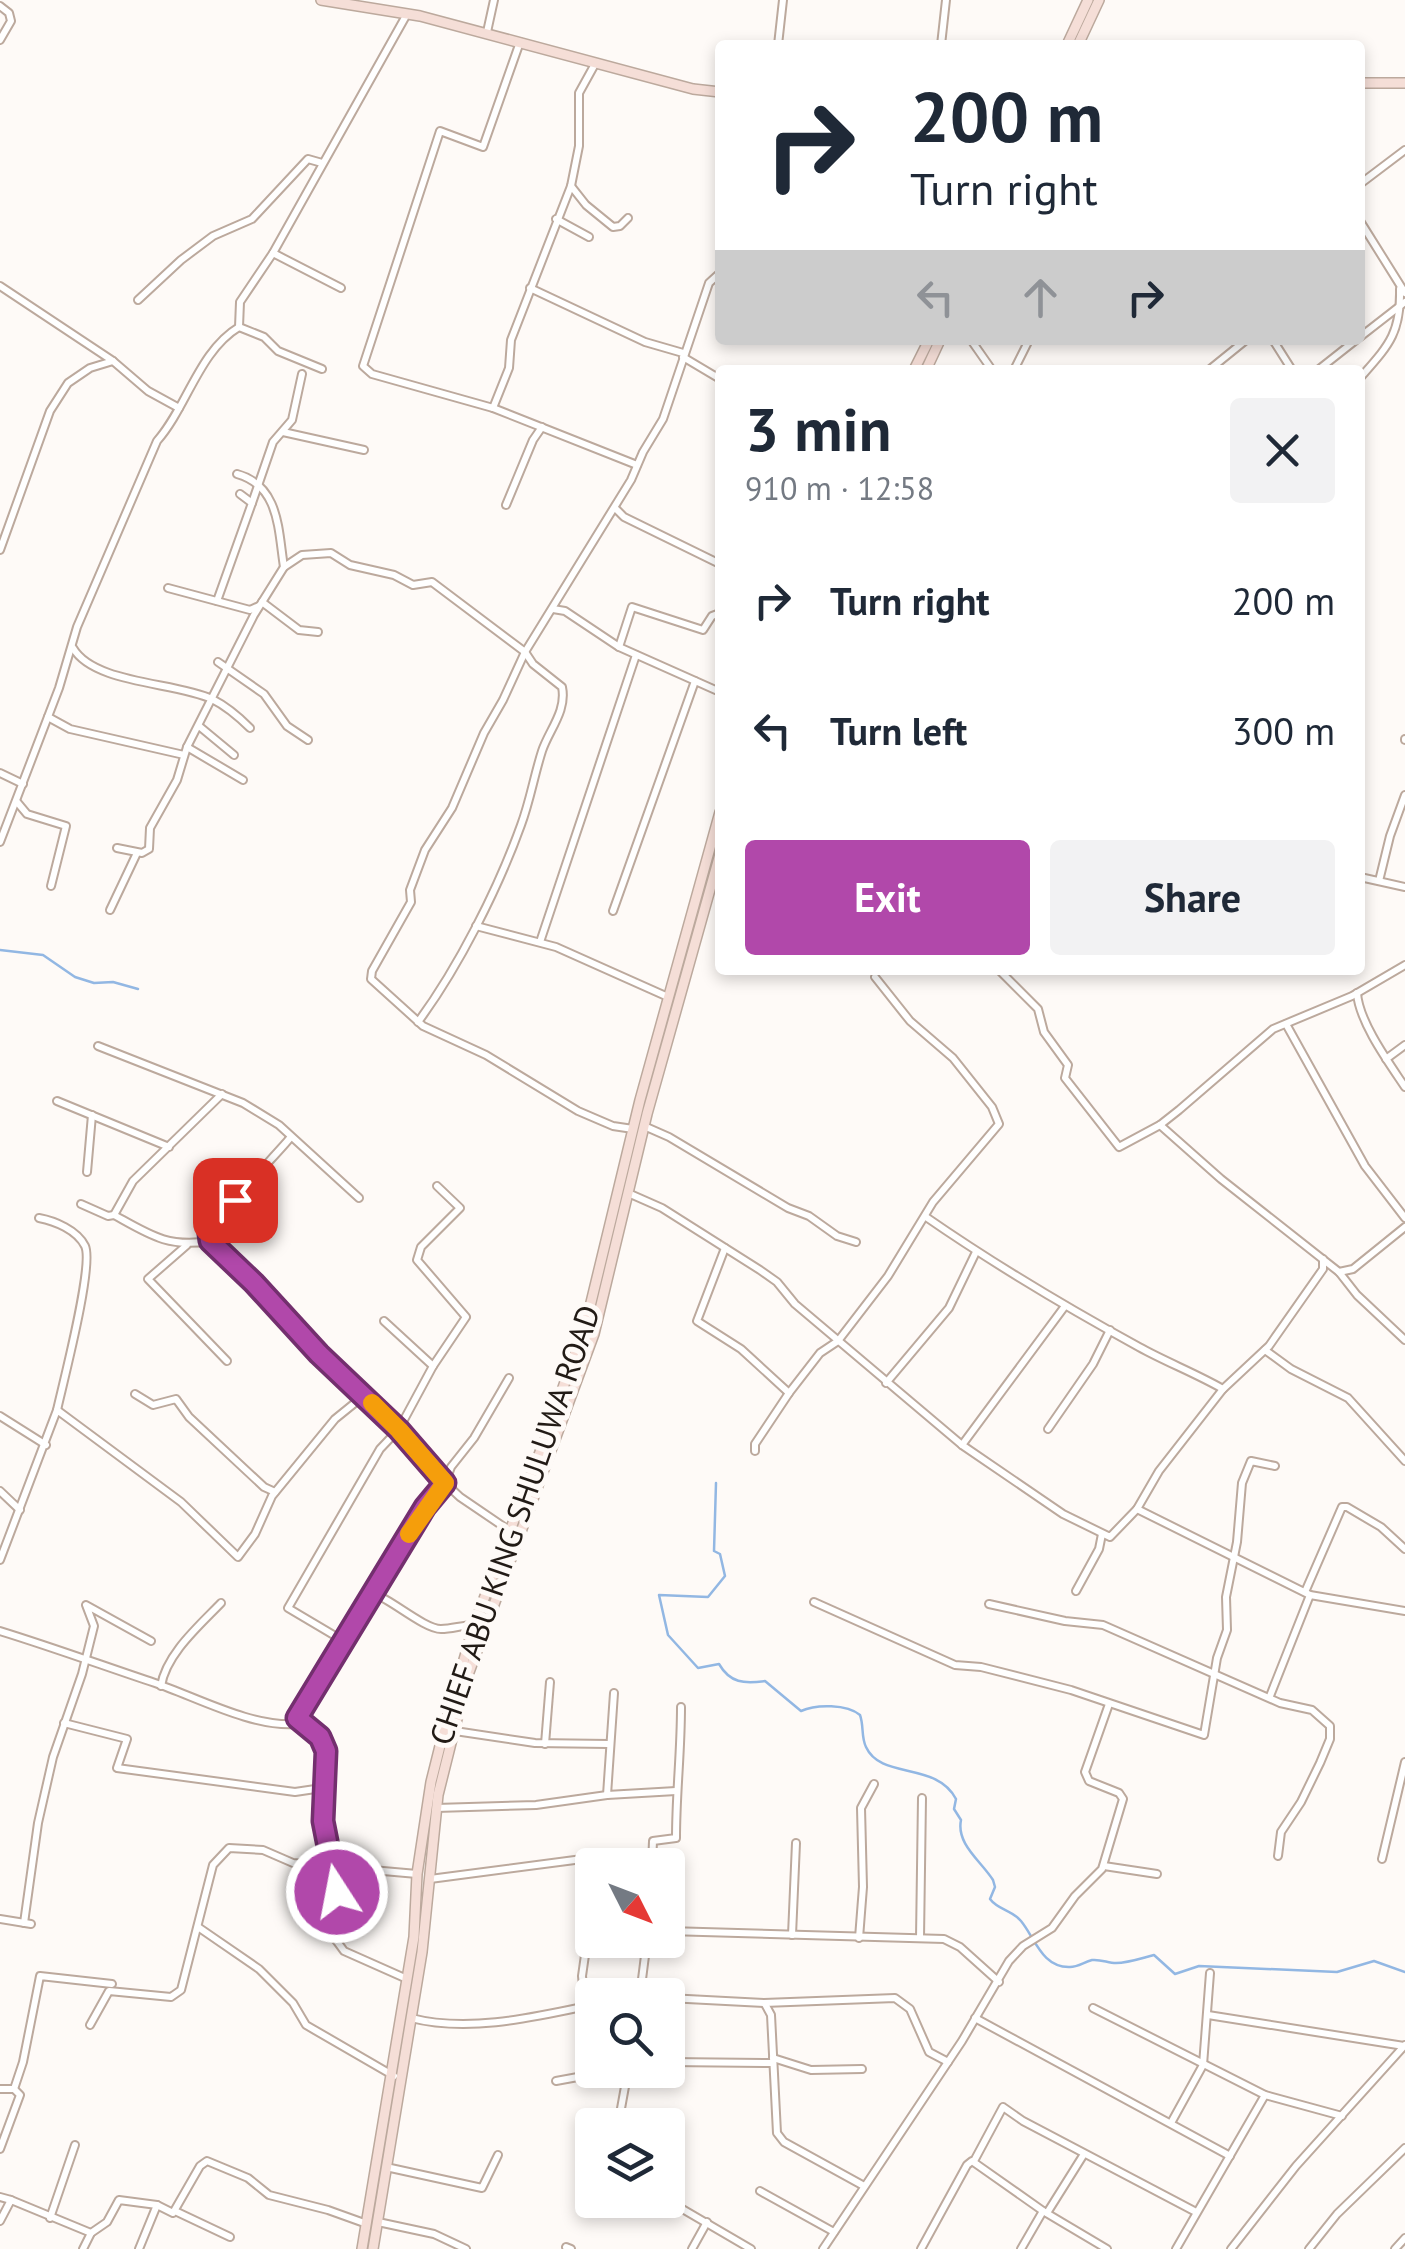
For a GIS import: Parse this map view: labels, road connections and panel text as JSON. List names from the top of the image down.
{
  "streets": {
    "street": ["CHIEF ABU KING SHULUWA ROAD"]
  },
  "north": "bottom right",
  "page": {
    "turn": ["200 m", "Turn right"],
    "heading": ["3 min", "910 m · 12:58"],
    "list": [
      {
        "name": "Turn right",
        "value": "200 m"
      },
      {
        "name": "Turn left",
        "value": "300 m"
      }
    ],
    "buttons": ["Exit", "Share"]
  }
}
